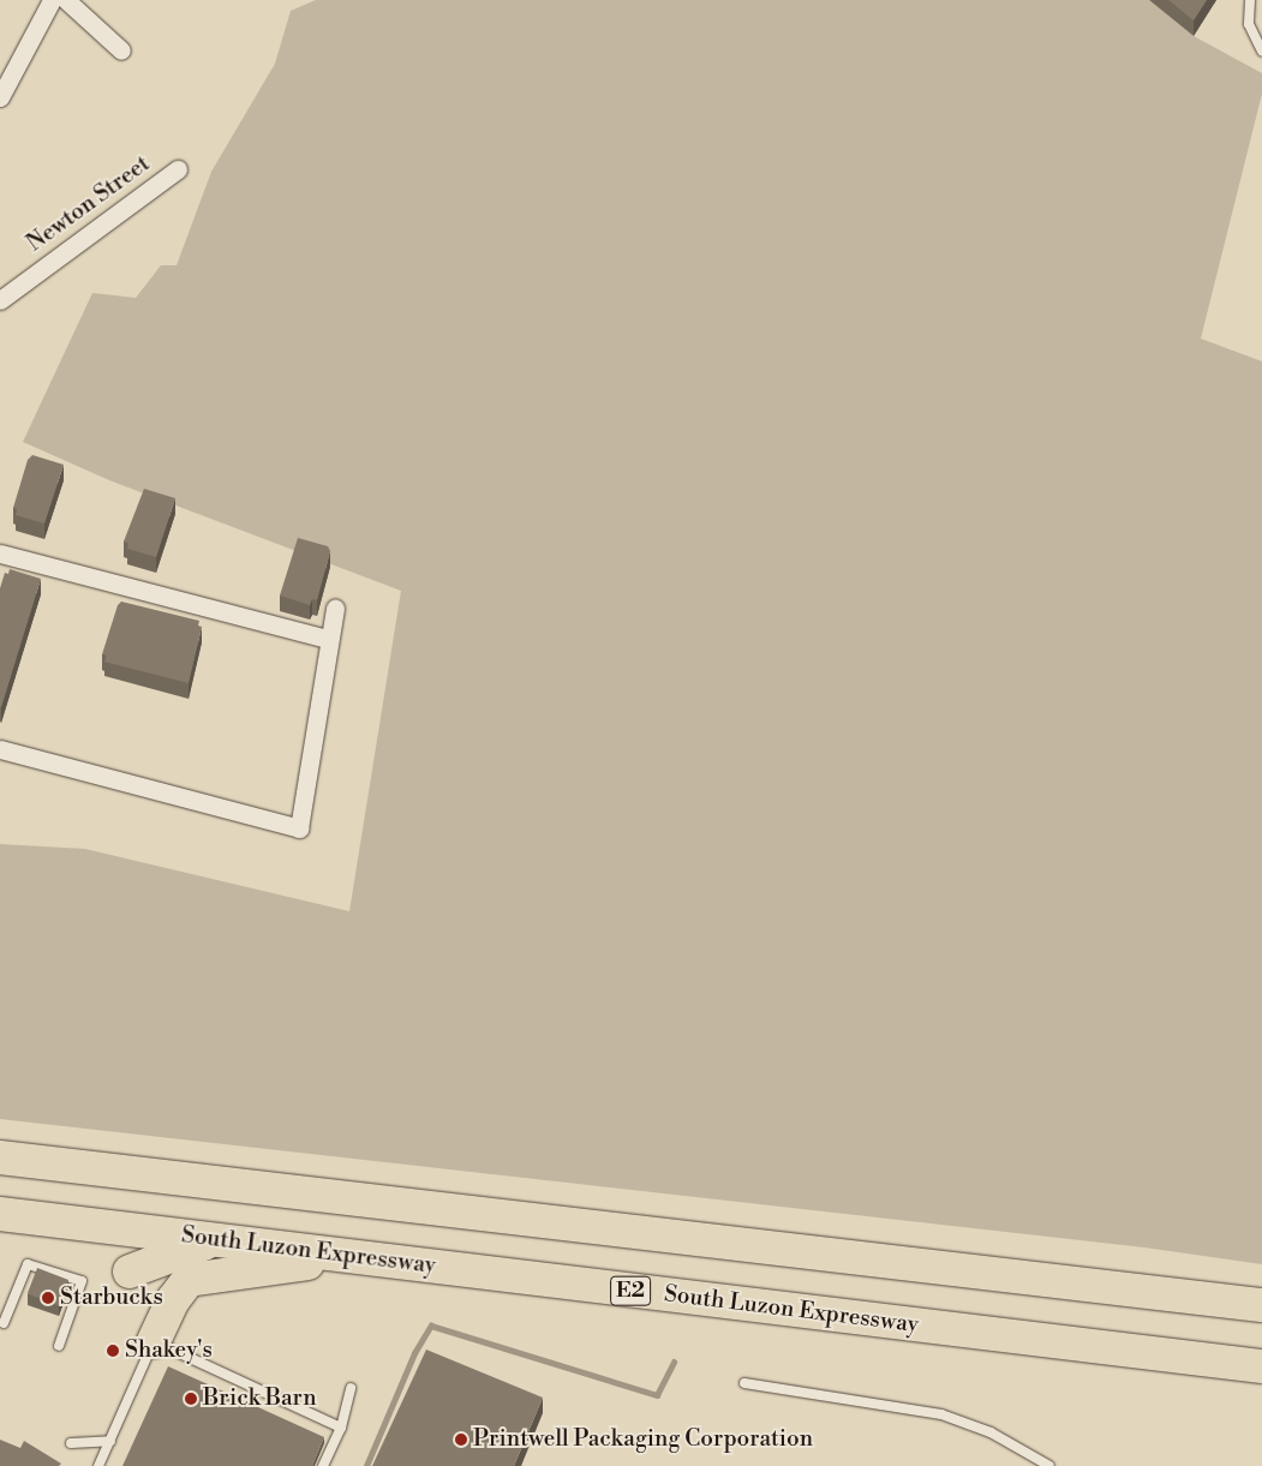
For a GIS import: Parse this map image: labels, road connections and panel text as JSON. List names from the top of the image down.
{
  "streets": {
    "highway": ["South Luzon Expressway", "E2"],
    "street": ["Newton Street"]
  },
  "places": [
    "Starbucks",
    "Shakey's",
    "Brick Barn",
    "Printwell Packaging Corporation"
  ]
}
